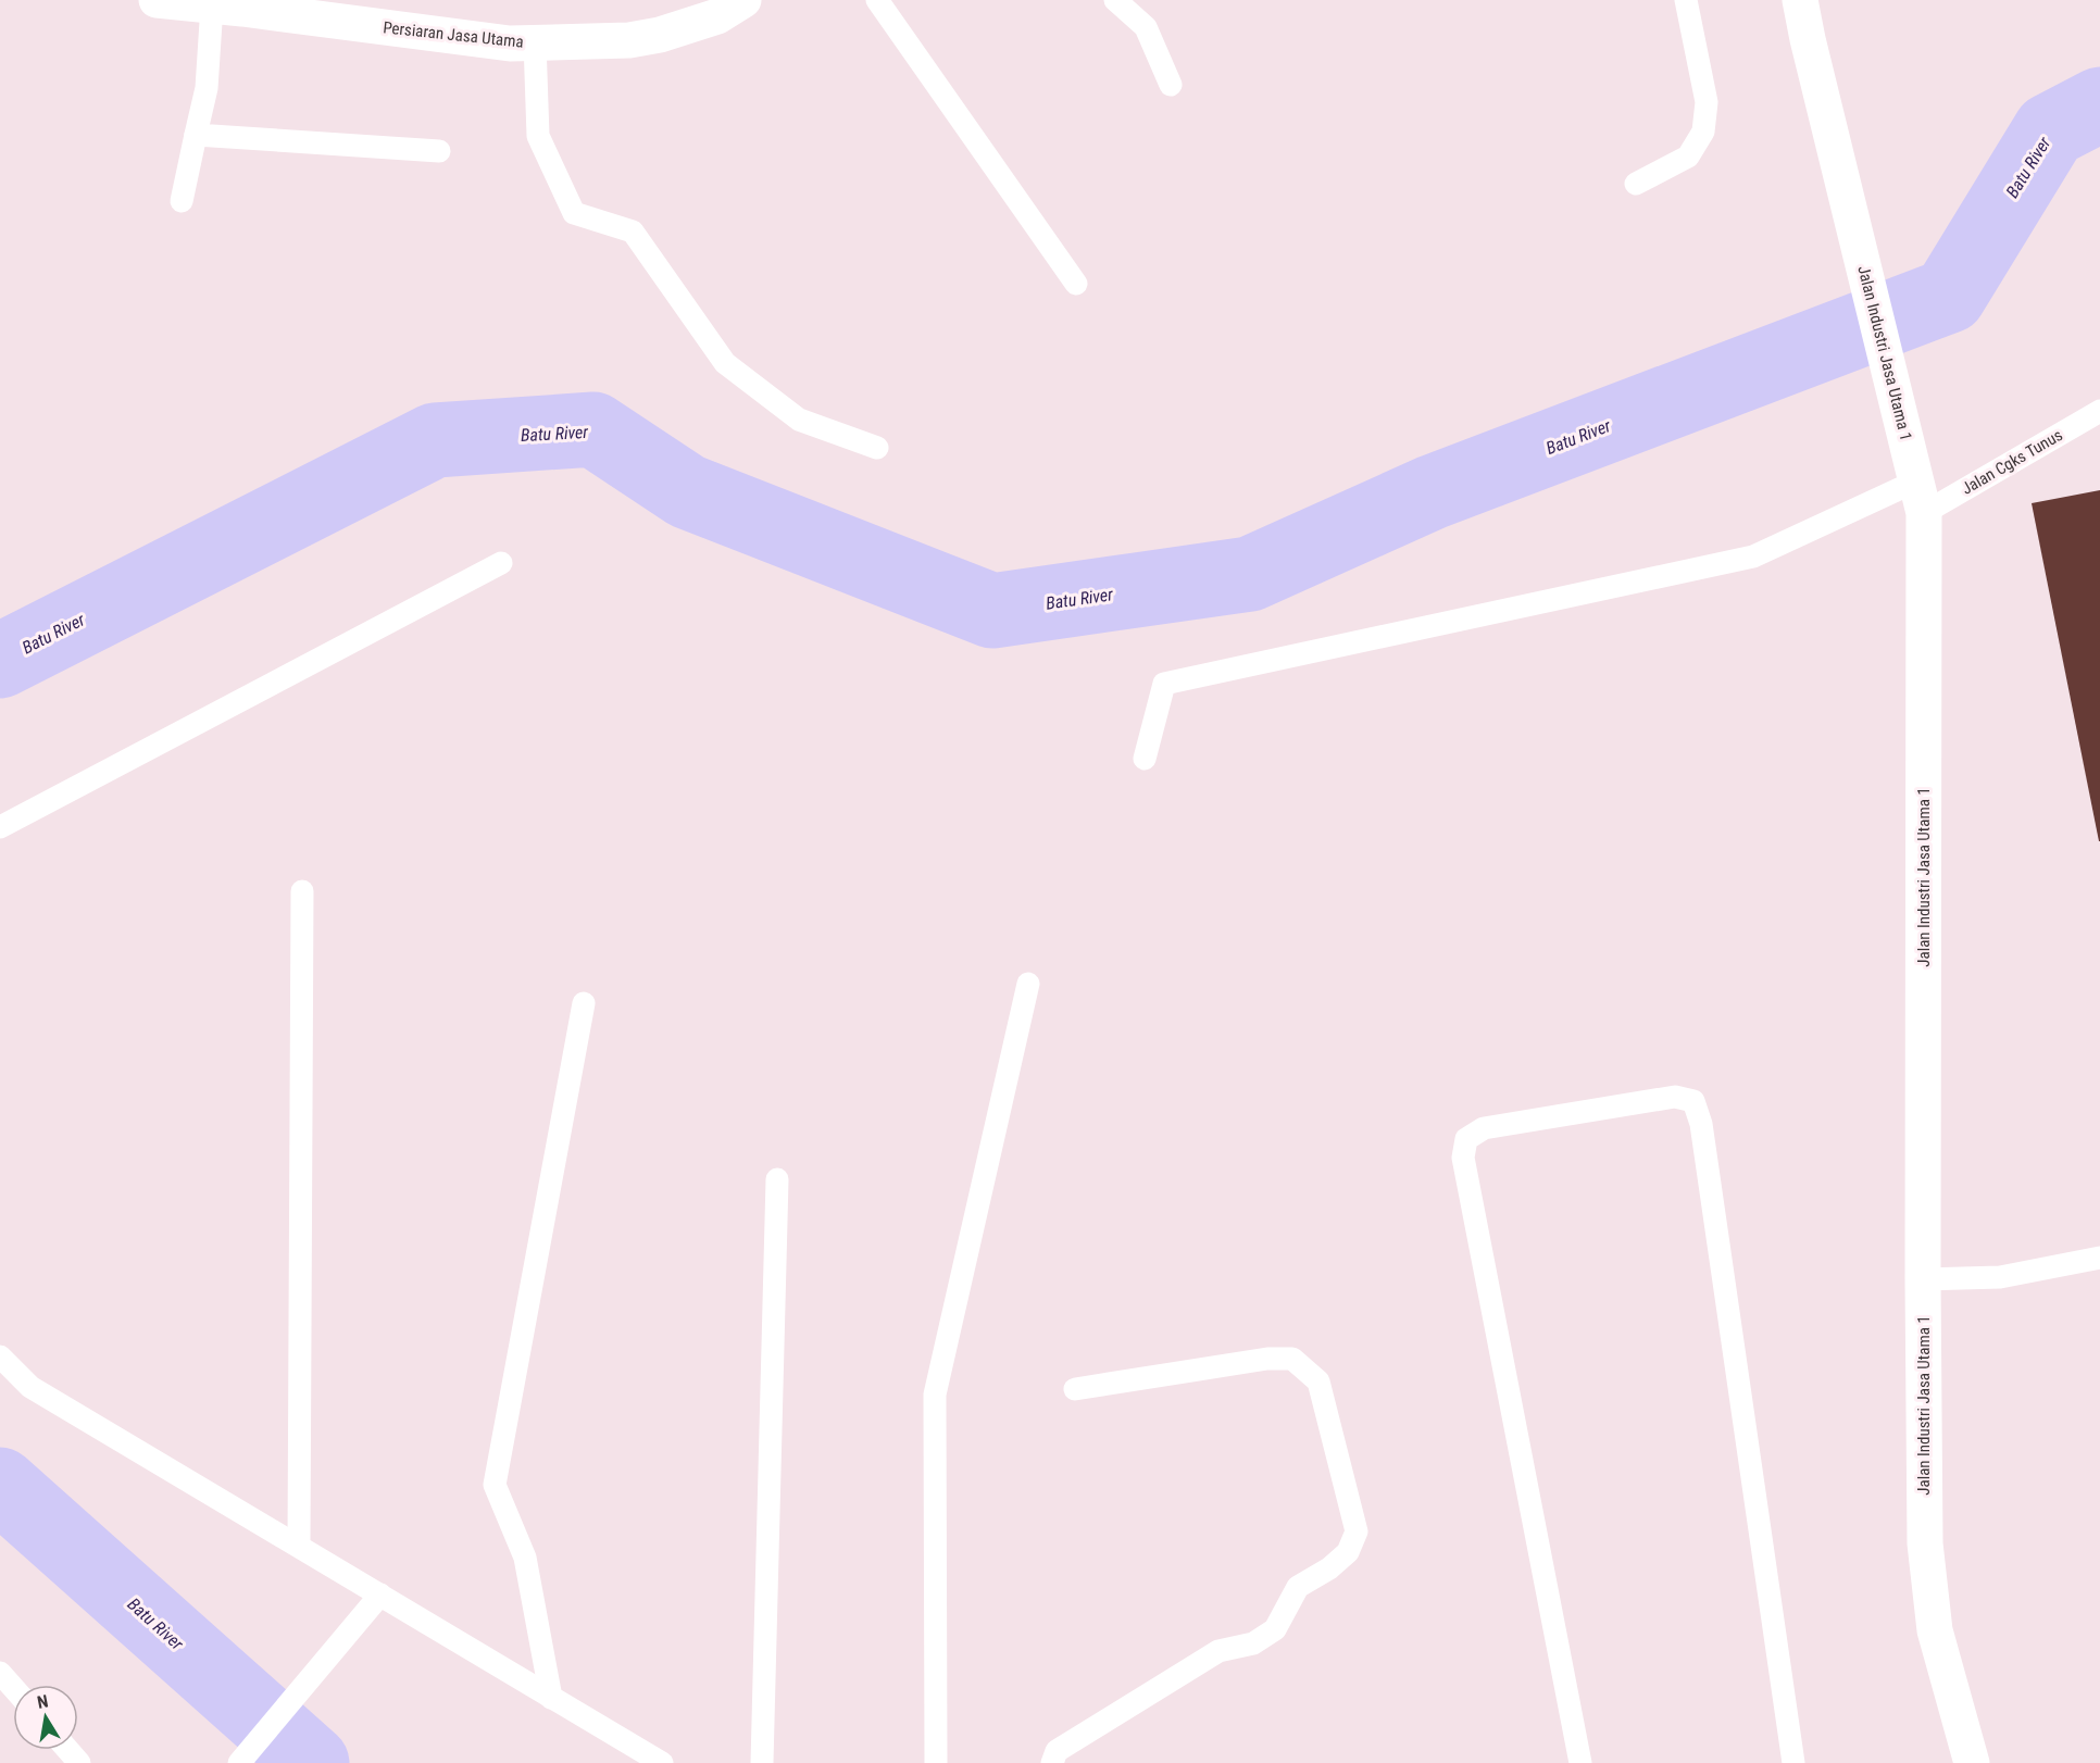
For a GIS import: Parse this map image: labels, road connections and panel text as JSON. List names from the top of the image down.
{
  "streets": {
    "street": ["Persiaran Jasa Utama", "Jalan Industri Jasa Utama 1"],
    "lane": ["Jalan Cgks Tunus"]
  },
  "crossings": [
    ["Jalan Industri Jasa Utama 1", "Jalan Cgks Tunus"]
  ],
  "water": ["Batu River"],
  "north": "top"
}
